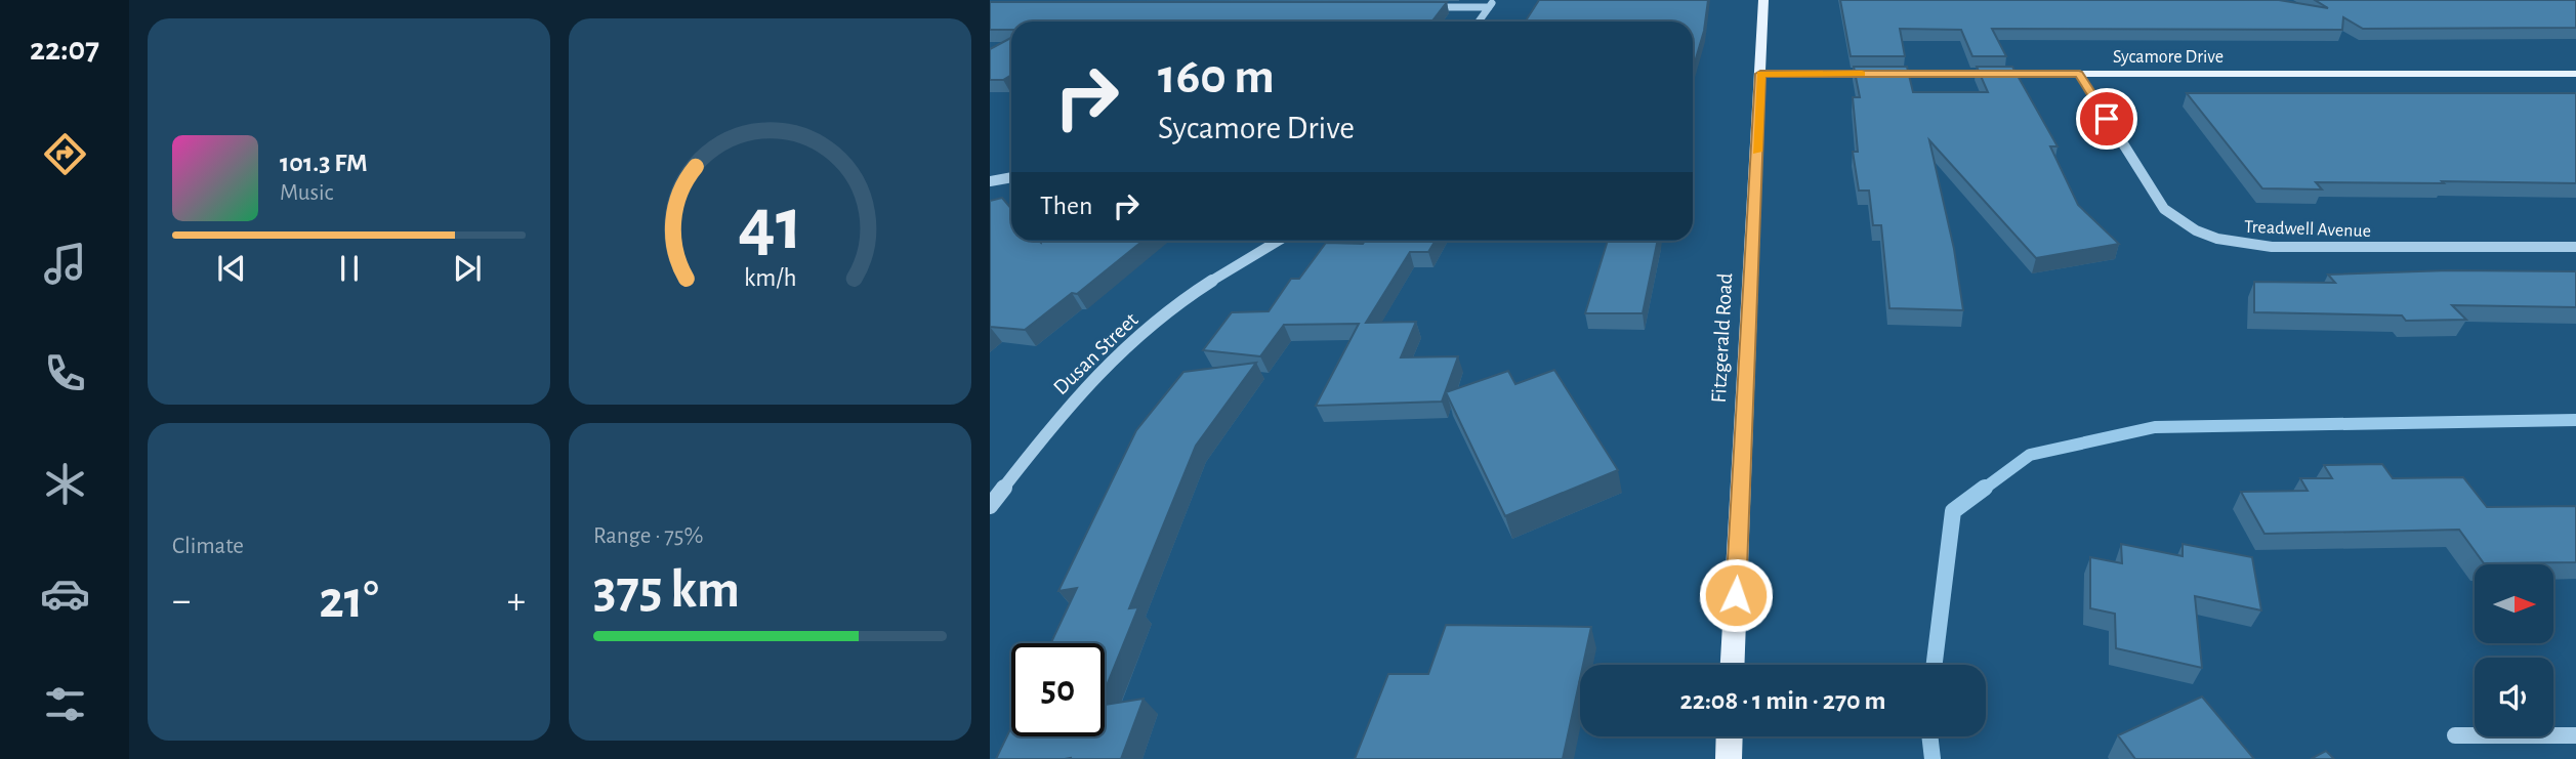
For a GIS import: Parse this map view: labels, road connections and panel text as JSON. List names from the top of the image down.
{
  "streets": {
    "main road": ["Sycamore Drive", "Fitzgerald Road"],
    "street": ["Treadwell Avenue", "Dusan Street"]
  },
  "crossings": [
    ["Sycamore Drive", "Treadwell Avenue"],
    ["Sycamore Drive", "Fitzgerald Road"]
  ],
  "north": "right",
  "page": {
    "tabs": "22:07",
    "turn": ["160 m", "Sycamore Drive"],
    "song": ["101.3 FM", "Music"],
    "then": "Then",
    "tile": [
      "Climate",
      ["Range · 75%", "375 km"]
    ],
    "heat": ["−", "21°", "+"],
    "limit": "50",
    "trip": "22:08 · 1 min · 270 m",
    "gauge": ["41", "km/h"]
  }
}
